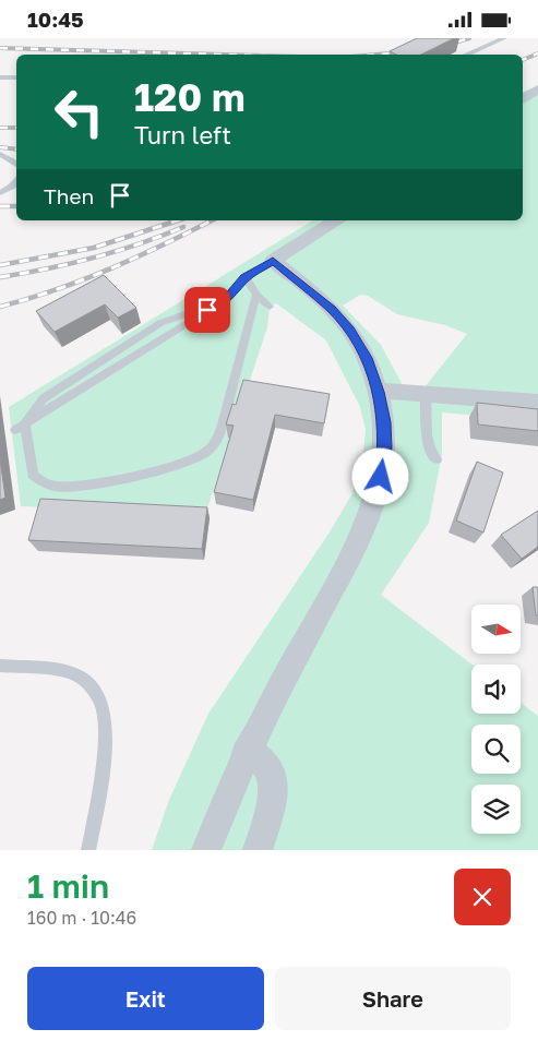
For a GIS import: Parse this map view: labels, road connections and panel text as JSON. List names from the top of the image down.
{
  "north": "right",
  "page": {
    "status": "10:45",
    "turn": ["120 m", "Turn left"],
    "then": "Then",
    "heading": ["1 min", "160 m · 10:46"],
    "buttons": ["Exit", "Share"]
  }
}
